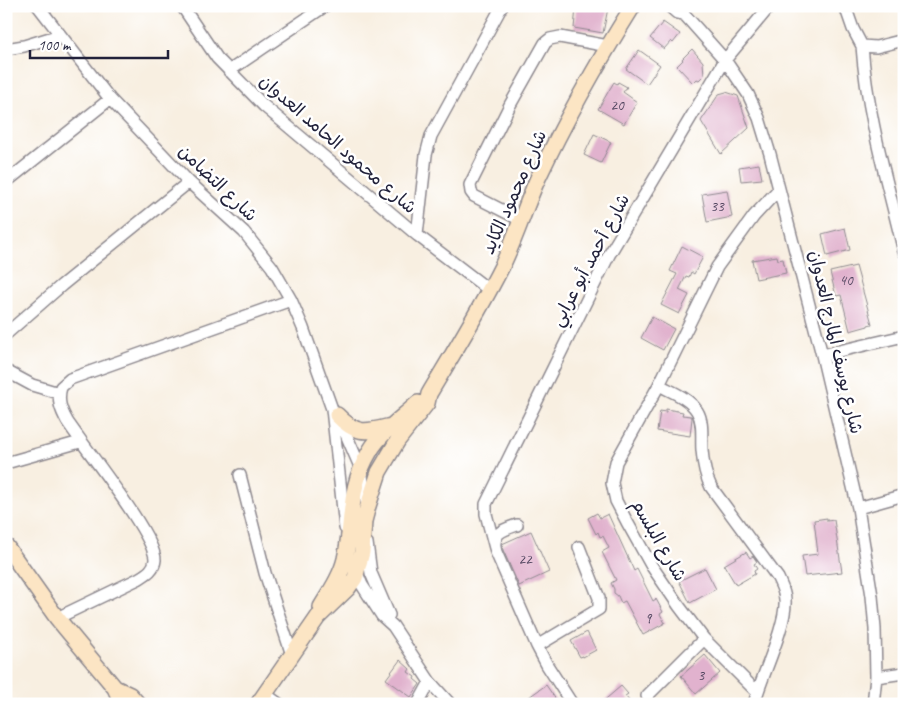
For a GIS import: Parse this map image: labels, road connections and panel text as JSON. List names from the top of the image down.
{
  "streets": {
    "street": [
      "شارع محمود الحامد العدوان",
      "شارع التضامن",
      "شارع محمود الكايد",
      "شارع أحمد أبو عرابي",
      "شارع يوسف المارج العدوان",
      "شارع البلسم"
    ]
  },
  "crossings": [
    ["شارع محمود الحامد العدوان", "شارع محمود الكايد"],
    ["شارع التضامن", "شارع محمود الكايد"],
    ["شارع أحمد أبو عرابي", "شارع يوسف المارج العدوان"],
    ["شارع يوسف المارج العدوان", "شارع البلسم"]
  ],
  "house_numbers": [
    "20",
    "33",
    "40",
    "22",
    "9",
    "3"
  ],
  "scale_bar": "100 m"
}
